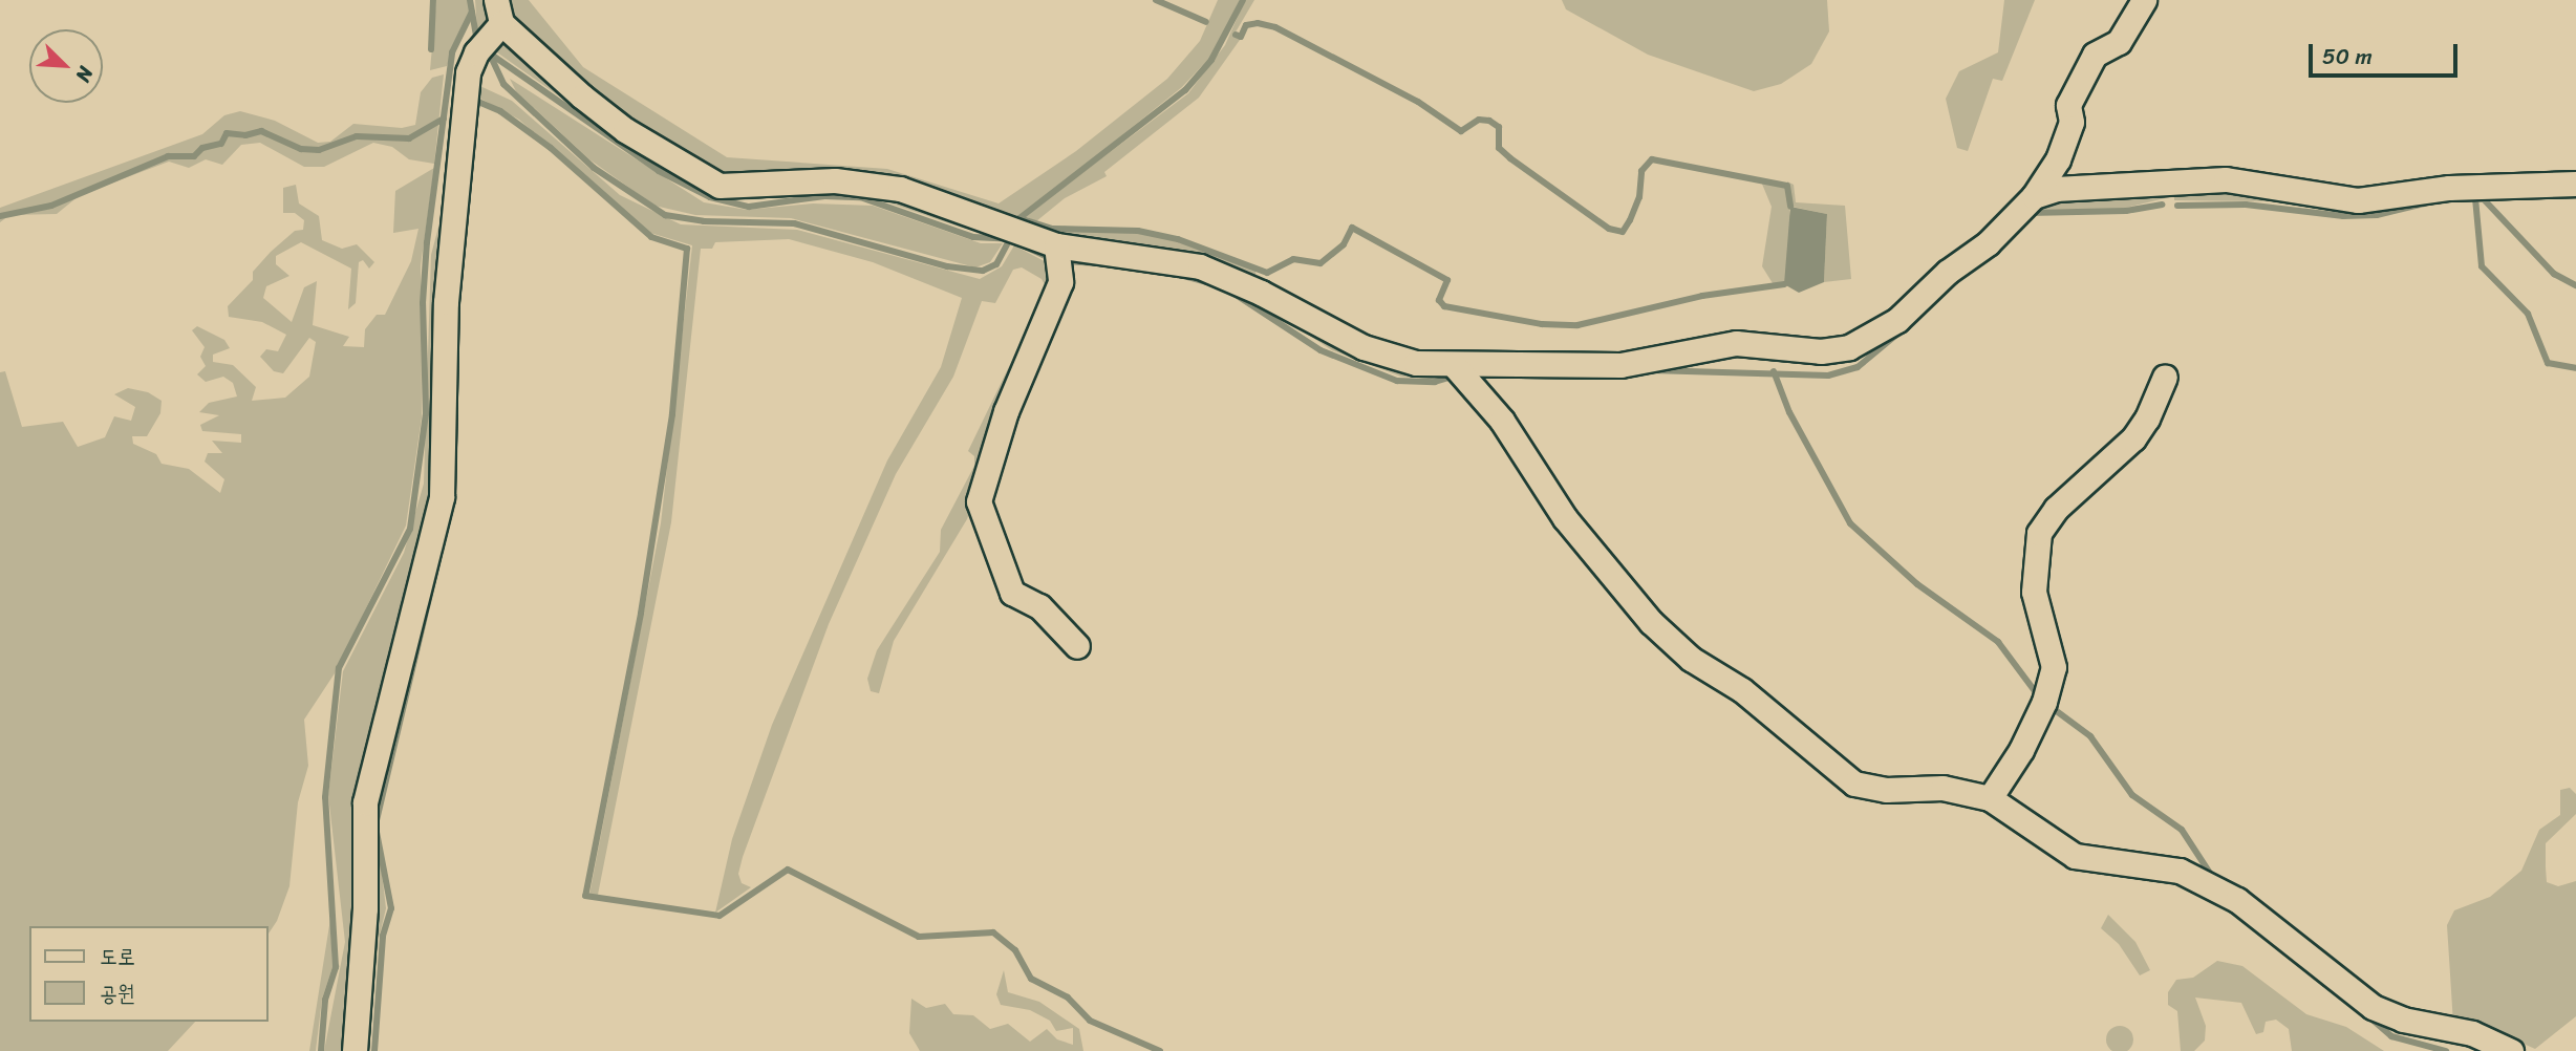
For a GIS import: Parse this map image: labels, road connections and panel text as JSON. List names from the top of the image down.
{
  "legend": ["도로", "공원"],
  "scale_bar": "50 m",
  "north": "bottom right"
}
